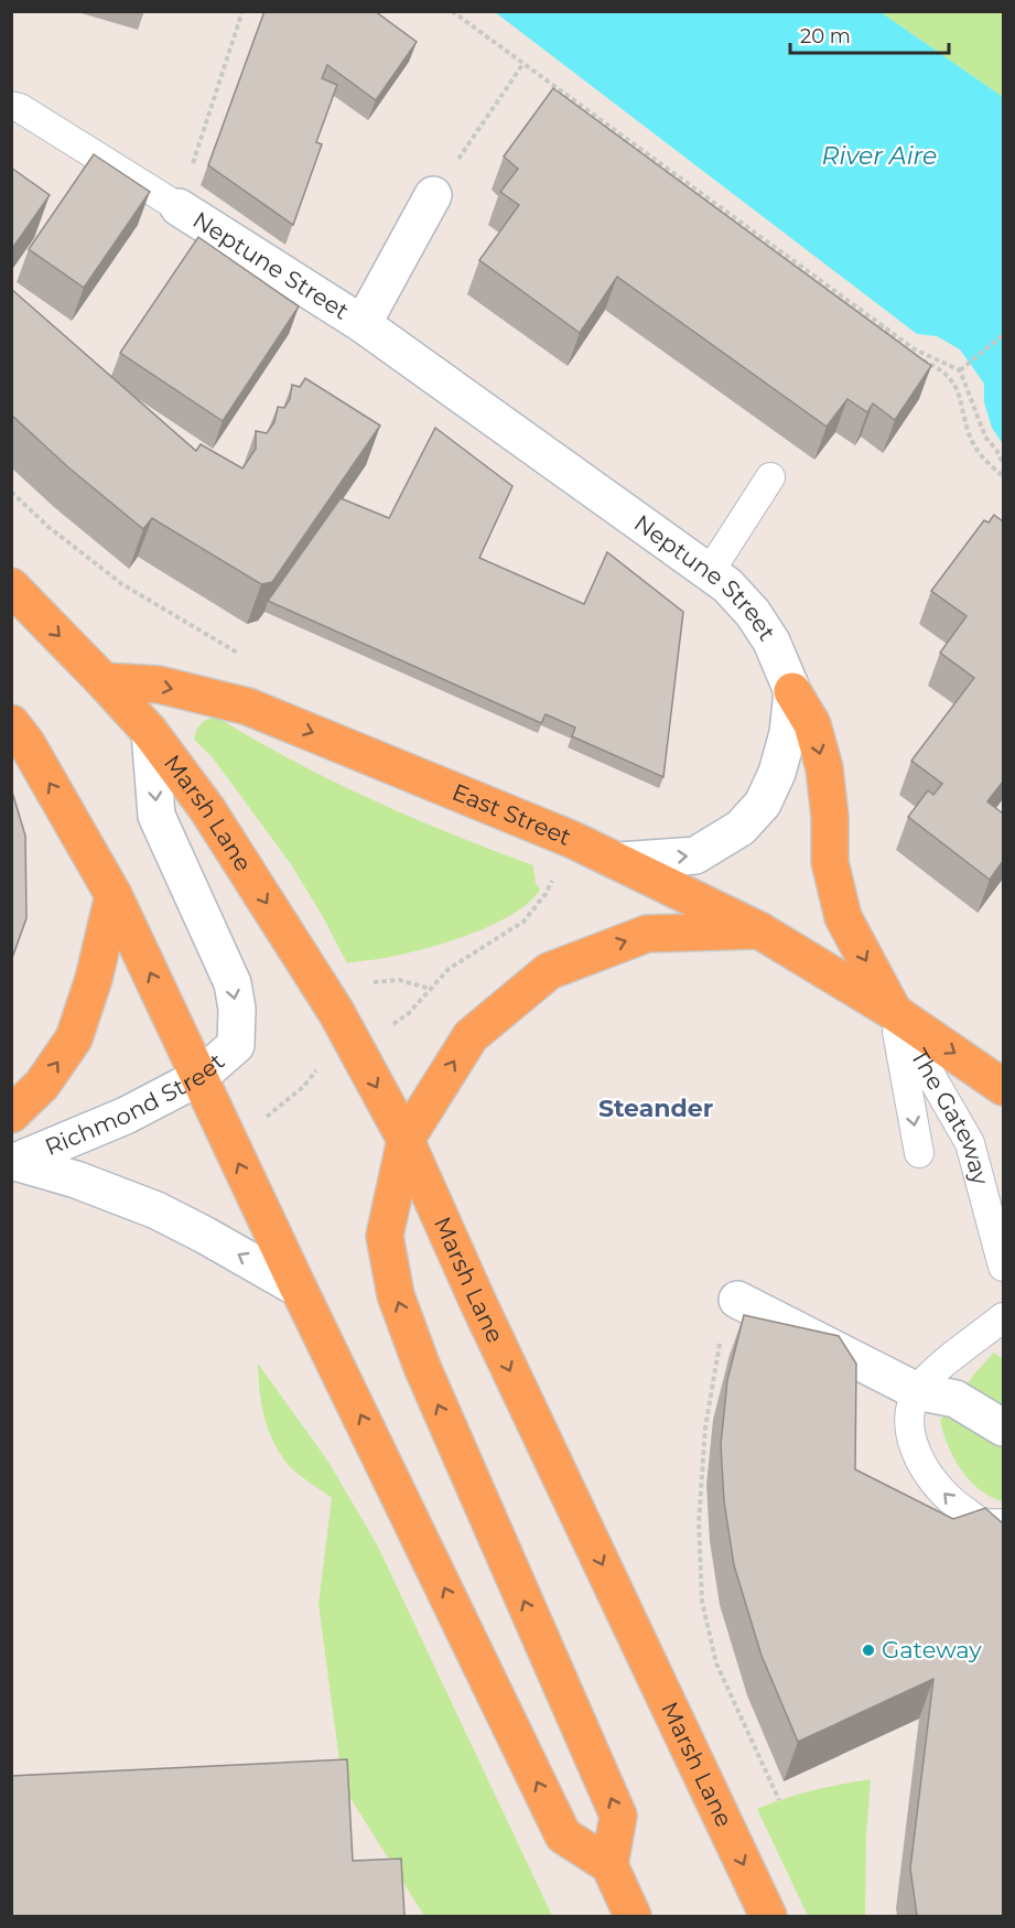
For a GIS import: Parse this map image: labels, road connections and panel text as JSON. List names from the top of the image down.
{
  "streets": {
    "highway": ["Marsh Lane", "East Street"],
    "street": ["Neptune Street", "Richmond Street"],
    "lane": ["The Gateway"]
  },
  "crossings": [
    ["Neptune Street", "East Street"],
    ["Marsh Lane", "East Street"],
    ["Marsh Lane", "Richmond Street"],
    ["East Street", "The Gateway"]
  ],
  "one_way": ["East Street"],
  "districts": ["Steander"],
  "water": ["River Aire"],
  "places": ["Gateway"],
  "scale_bar": "20 m"
}
